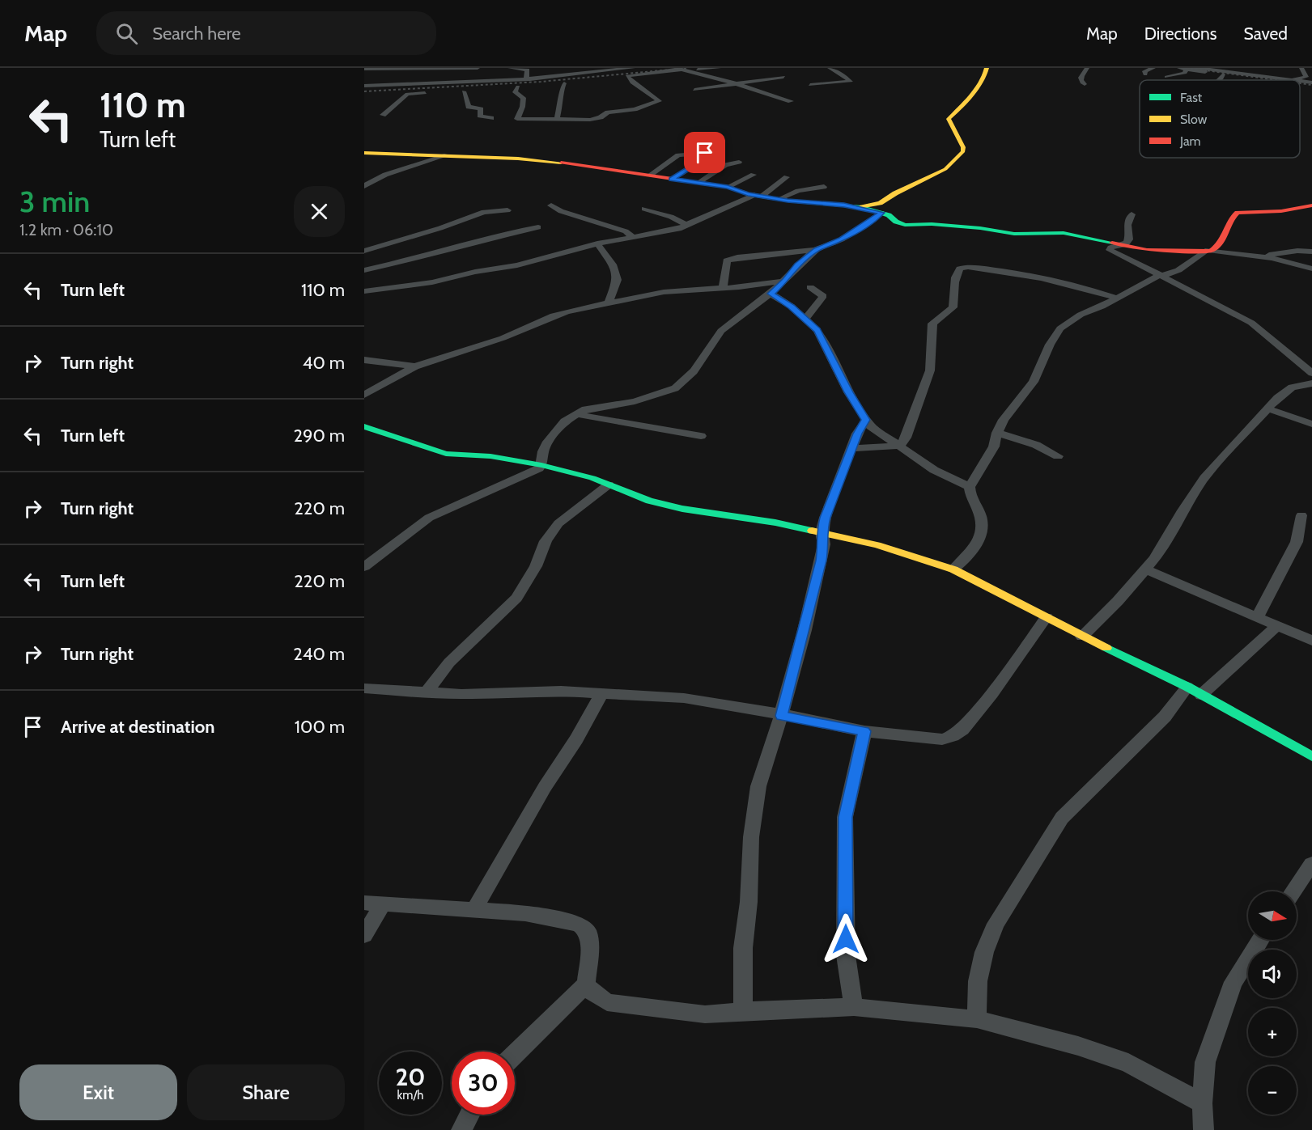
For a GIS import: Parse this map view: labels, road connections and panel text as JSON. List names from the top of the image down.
{
  "legend": ["Fast", "Slow", "Jam"],
  "north": "right",
  "page": {
    "header": "Map",
    "search": "Search here",
    "nav": ["Map", "Directions", "Saved"],
    "turn": ["110 m", "Turn left"],
    "heading": ["3 min", "1.2 km · 06:10"],
    "list": [
      {
        "name": "Turn left",
        "value": "110 m"
      },
      {
        "name": "Turn right",
        "value": "40 m"
      },
      {
        "name": "Turn left",
        "value": "290 m"
      },
      {
        "name": "Turn right",
        "value": "220 m"
      },
      {
        "name": "Turn left",
        "value": "220 m"
      },
      {
        "name": "Turn right",
        "value": "240 m"
      },
      {
        "name": "Arrive at destination",
        "value": "100 m"
      }
    ],
    "map_buttons": ["+", "−"],
    "speed": "20 km/h",
    "limit": "30",
    "buttons": ["Exit", "Share"]
  }
}
